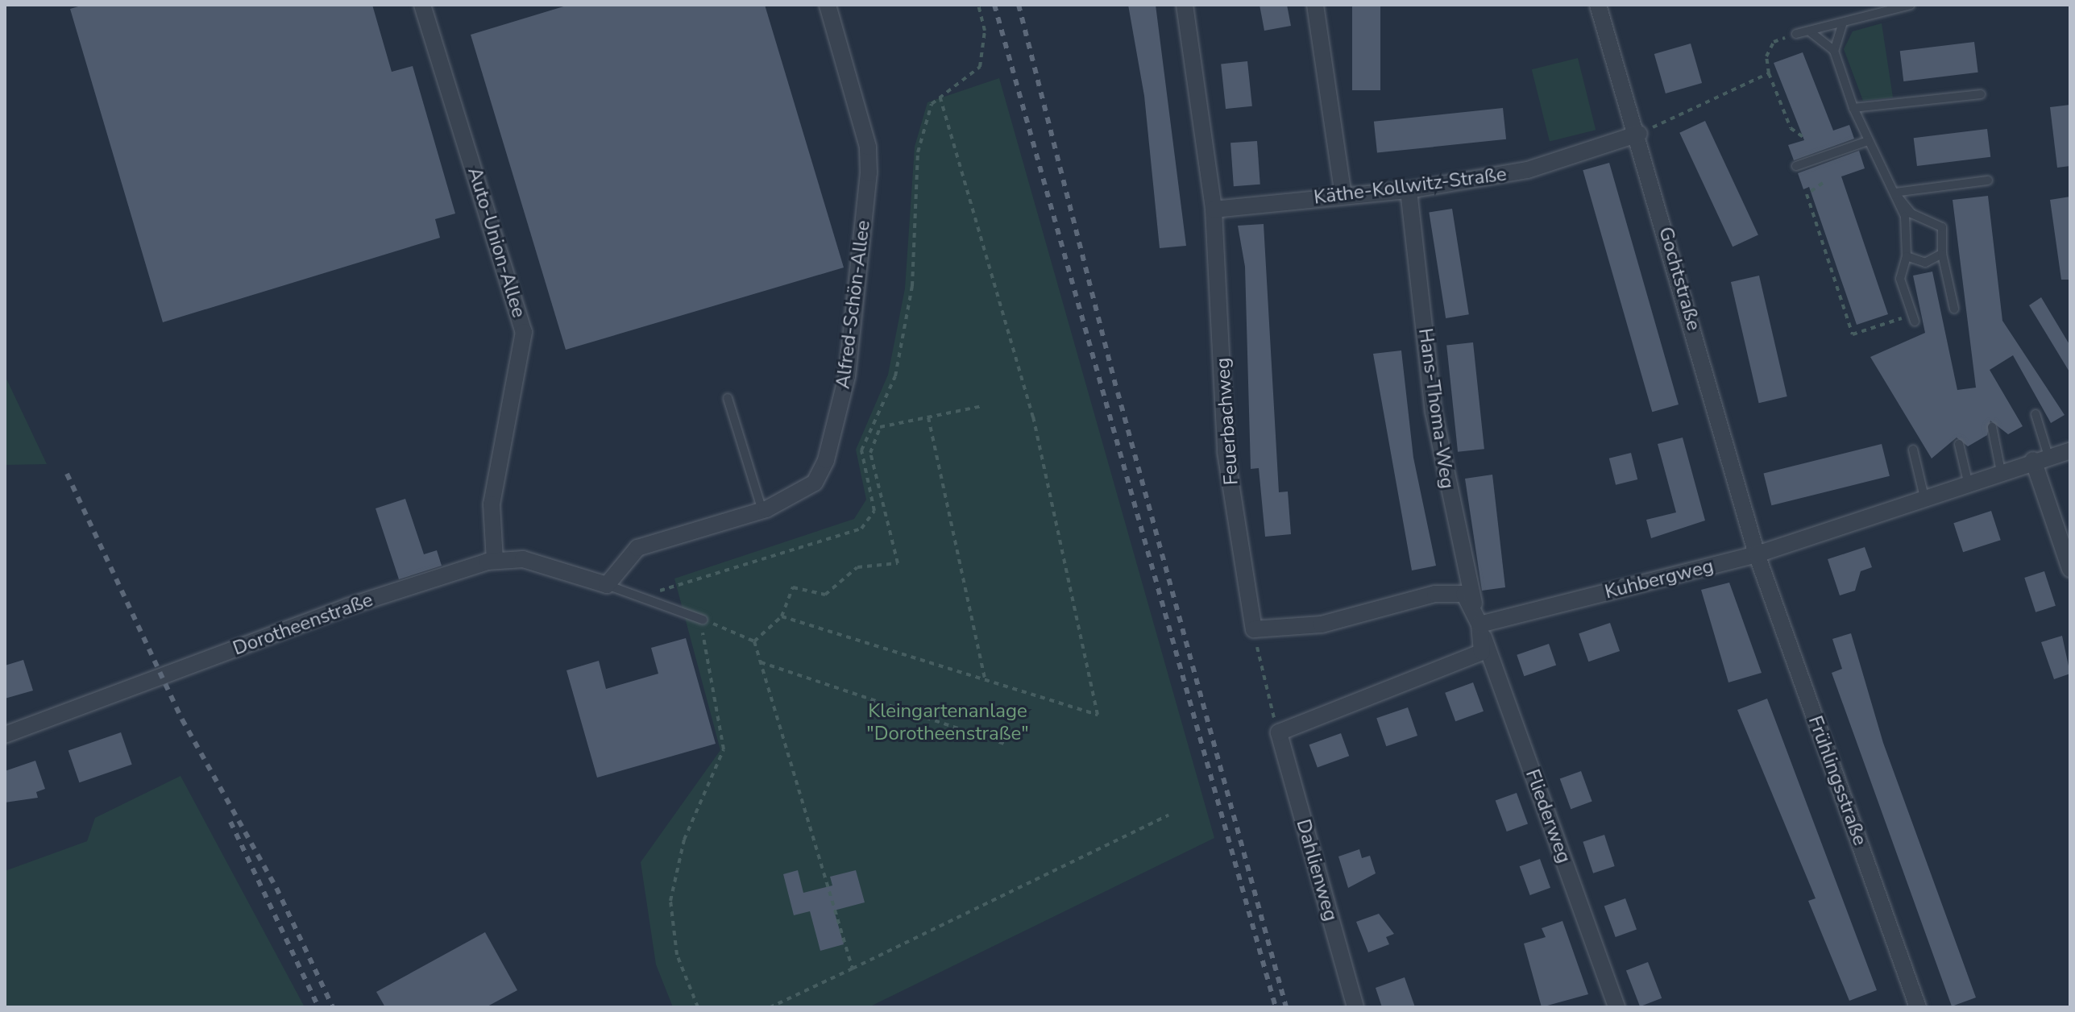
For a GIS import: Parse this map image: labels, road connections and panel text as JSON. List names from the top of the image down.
{
  "streets": {
    "street": [
      "Käthe-Kollwitz-Straße",
      "Auto-Union-Allee",
      "Gochtstraße",
      "Alfred-Schön-Allee",
      "Hans-Thoma-Weg",
      "Feuerbachweg",
      "Kuhbergweg",
      "Dorotheenstraße",
      "Frühlingsstraße",
      "Fliederweg",
      "Dahlienweg"
    ]
  },
  "crossings": [
    ["Käthe-Kollwitz-Straße", "Gochtstraße"],
    ["Käthe-Kollwitz-Straße", "Hans-Thoma-Weg"],
    ["Käthe-Kollwitz-Straße", "Feuerbachweg"],
    ["Auto-Union-Allee", "Dorotheenstraße"],
    ["Gochtstraße", "Kuhbergweg"],
    ["Gochtstraße", "Frühlingsstraße"],
    ["Alfred-Schön-Allee", "Dorotheenstraße"],
    ["Hans-Thoma-Weg", "Kuhbergweg"],
    ["Hans-Thoma-Weg", "Fliederweg"],
    ["Kuhbergweg", "Frühlingsstraße"],
    ["Kuhbergweg", "Fliederweg"]
  ],
  "parks": ["Kleingartenanlage \"Dorotheenstraße\""]
}
